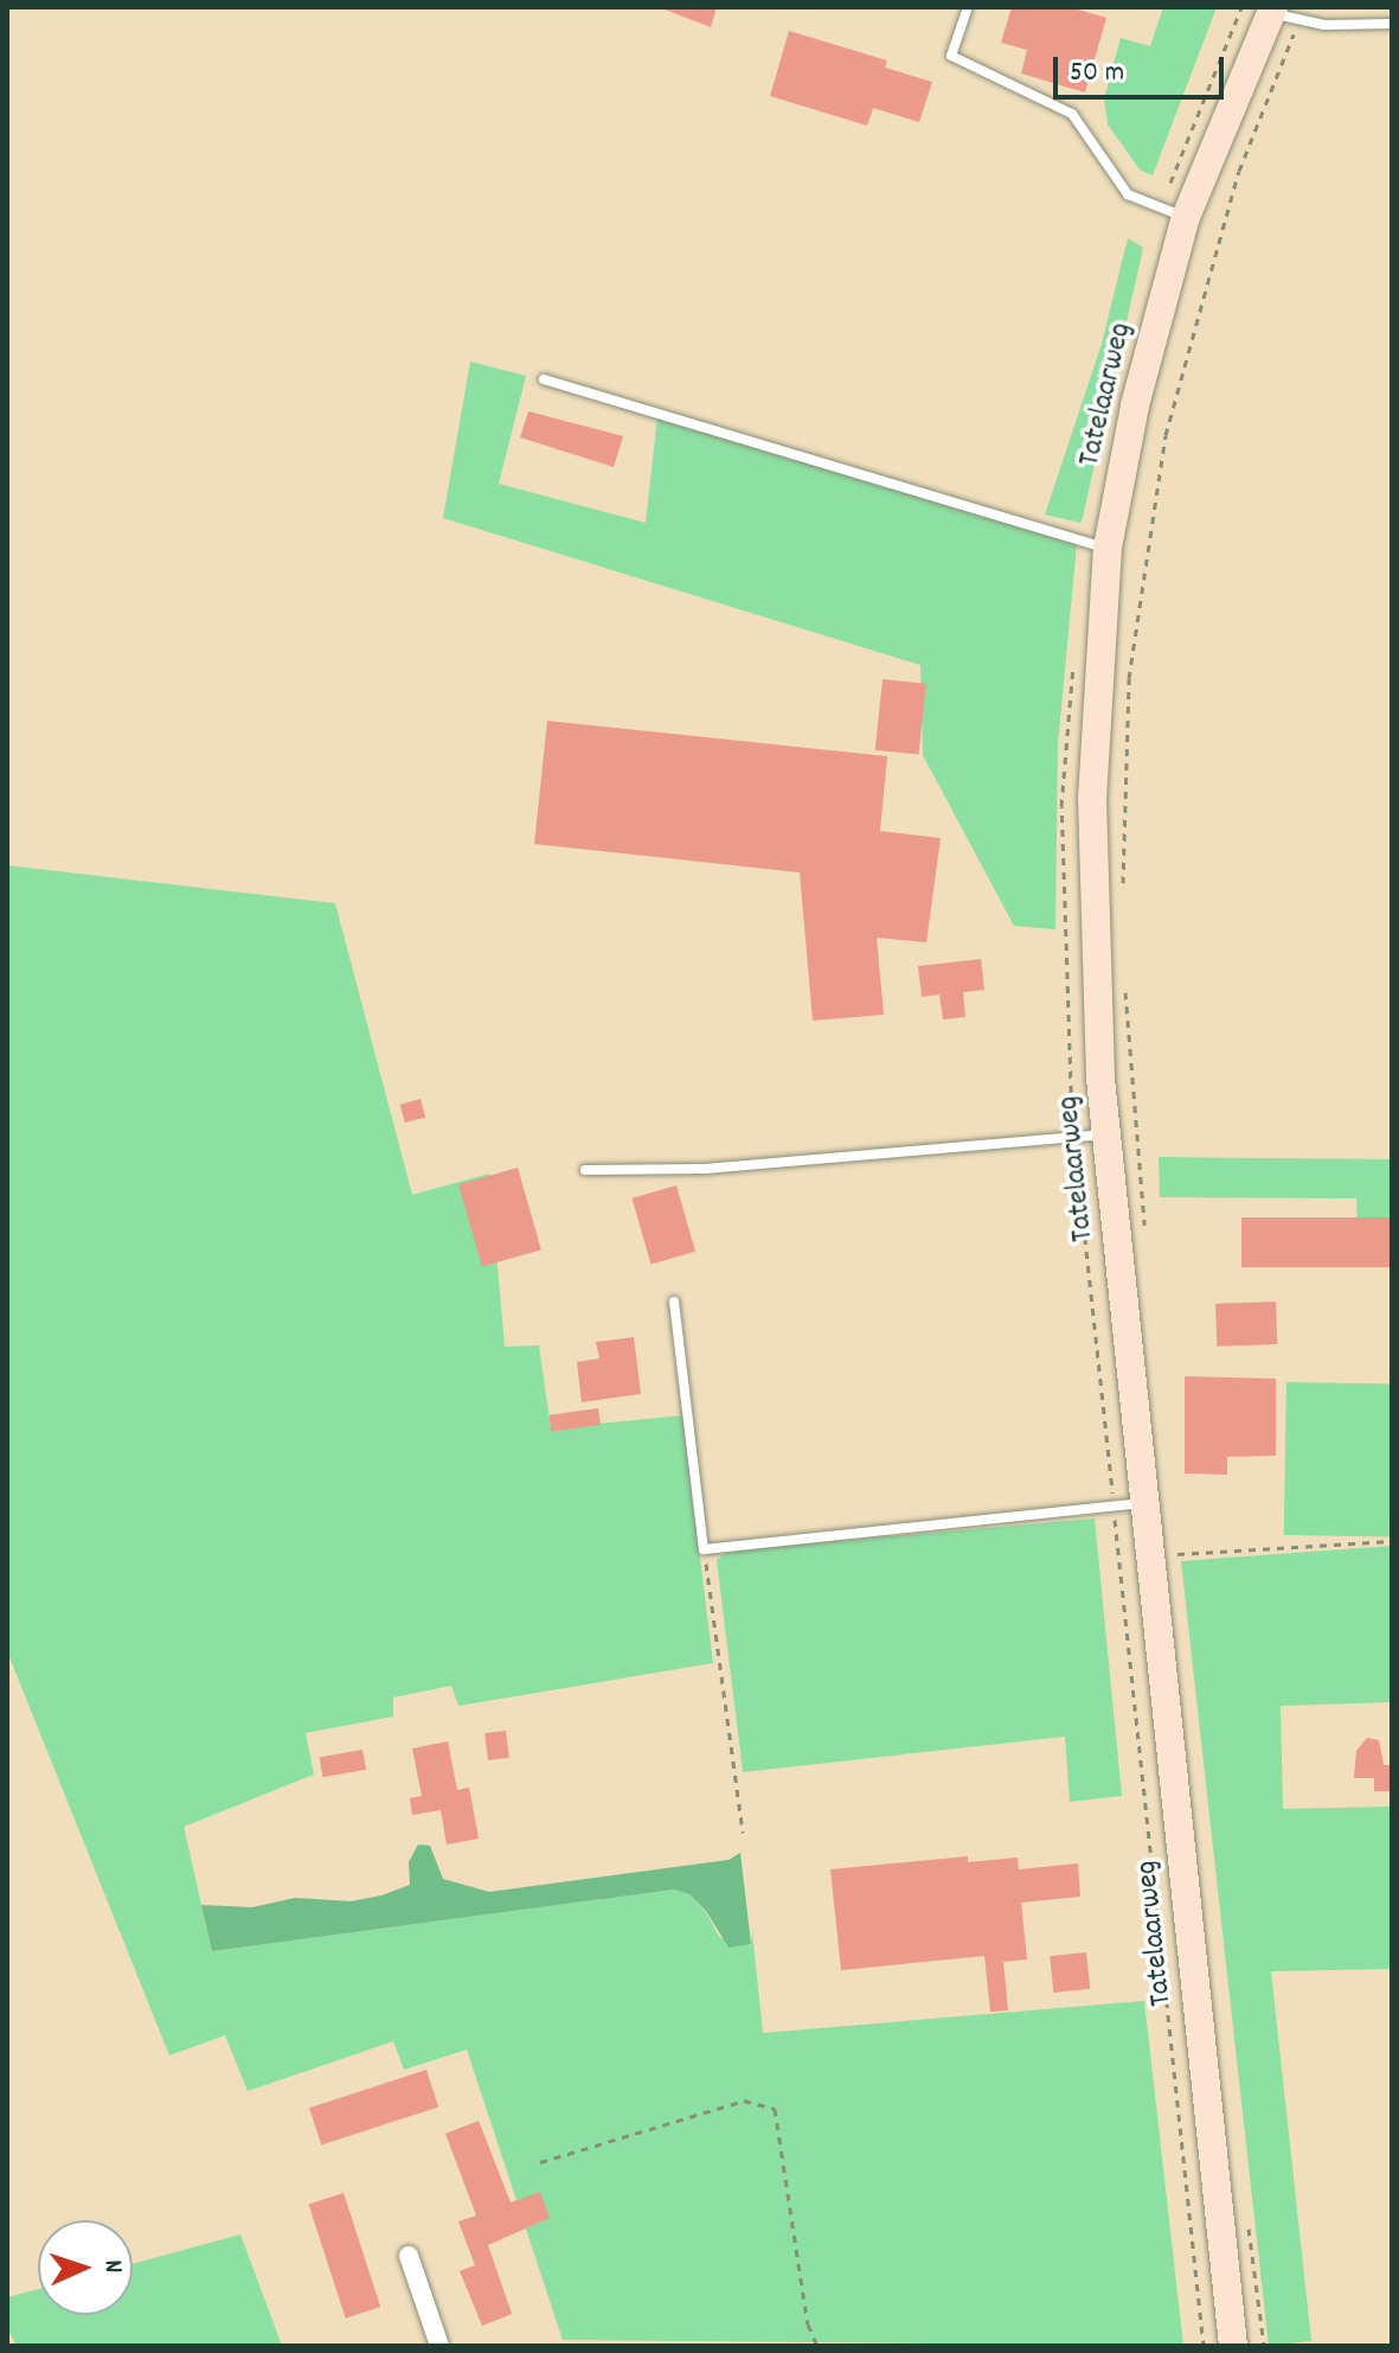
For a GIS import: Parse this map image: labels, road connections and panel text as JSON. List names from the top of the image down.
{
  "streets": {
    "main road": ["Tatelaarweg"]
  },
  "scale_bar": "50 m",
  "north": "right"
}
